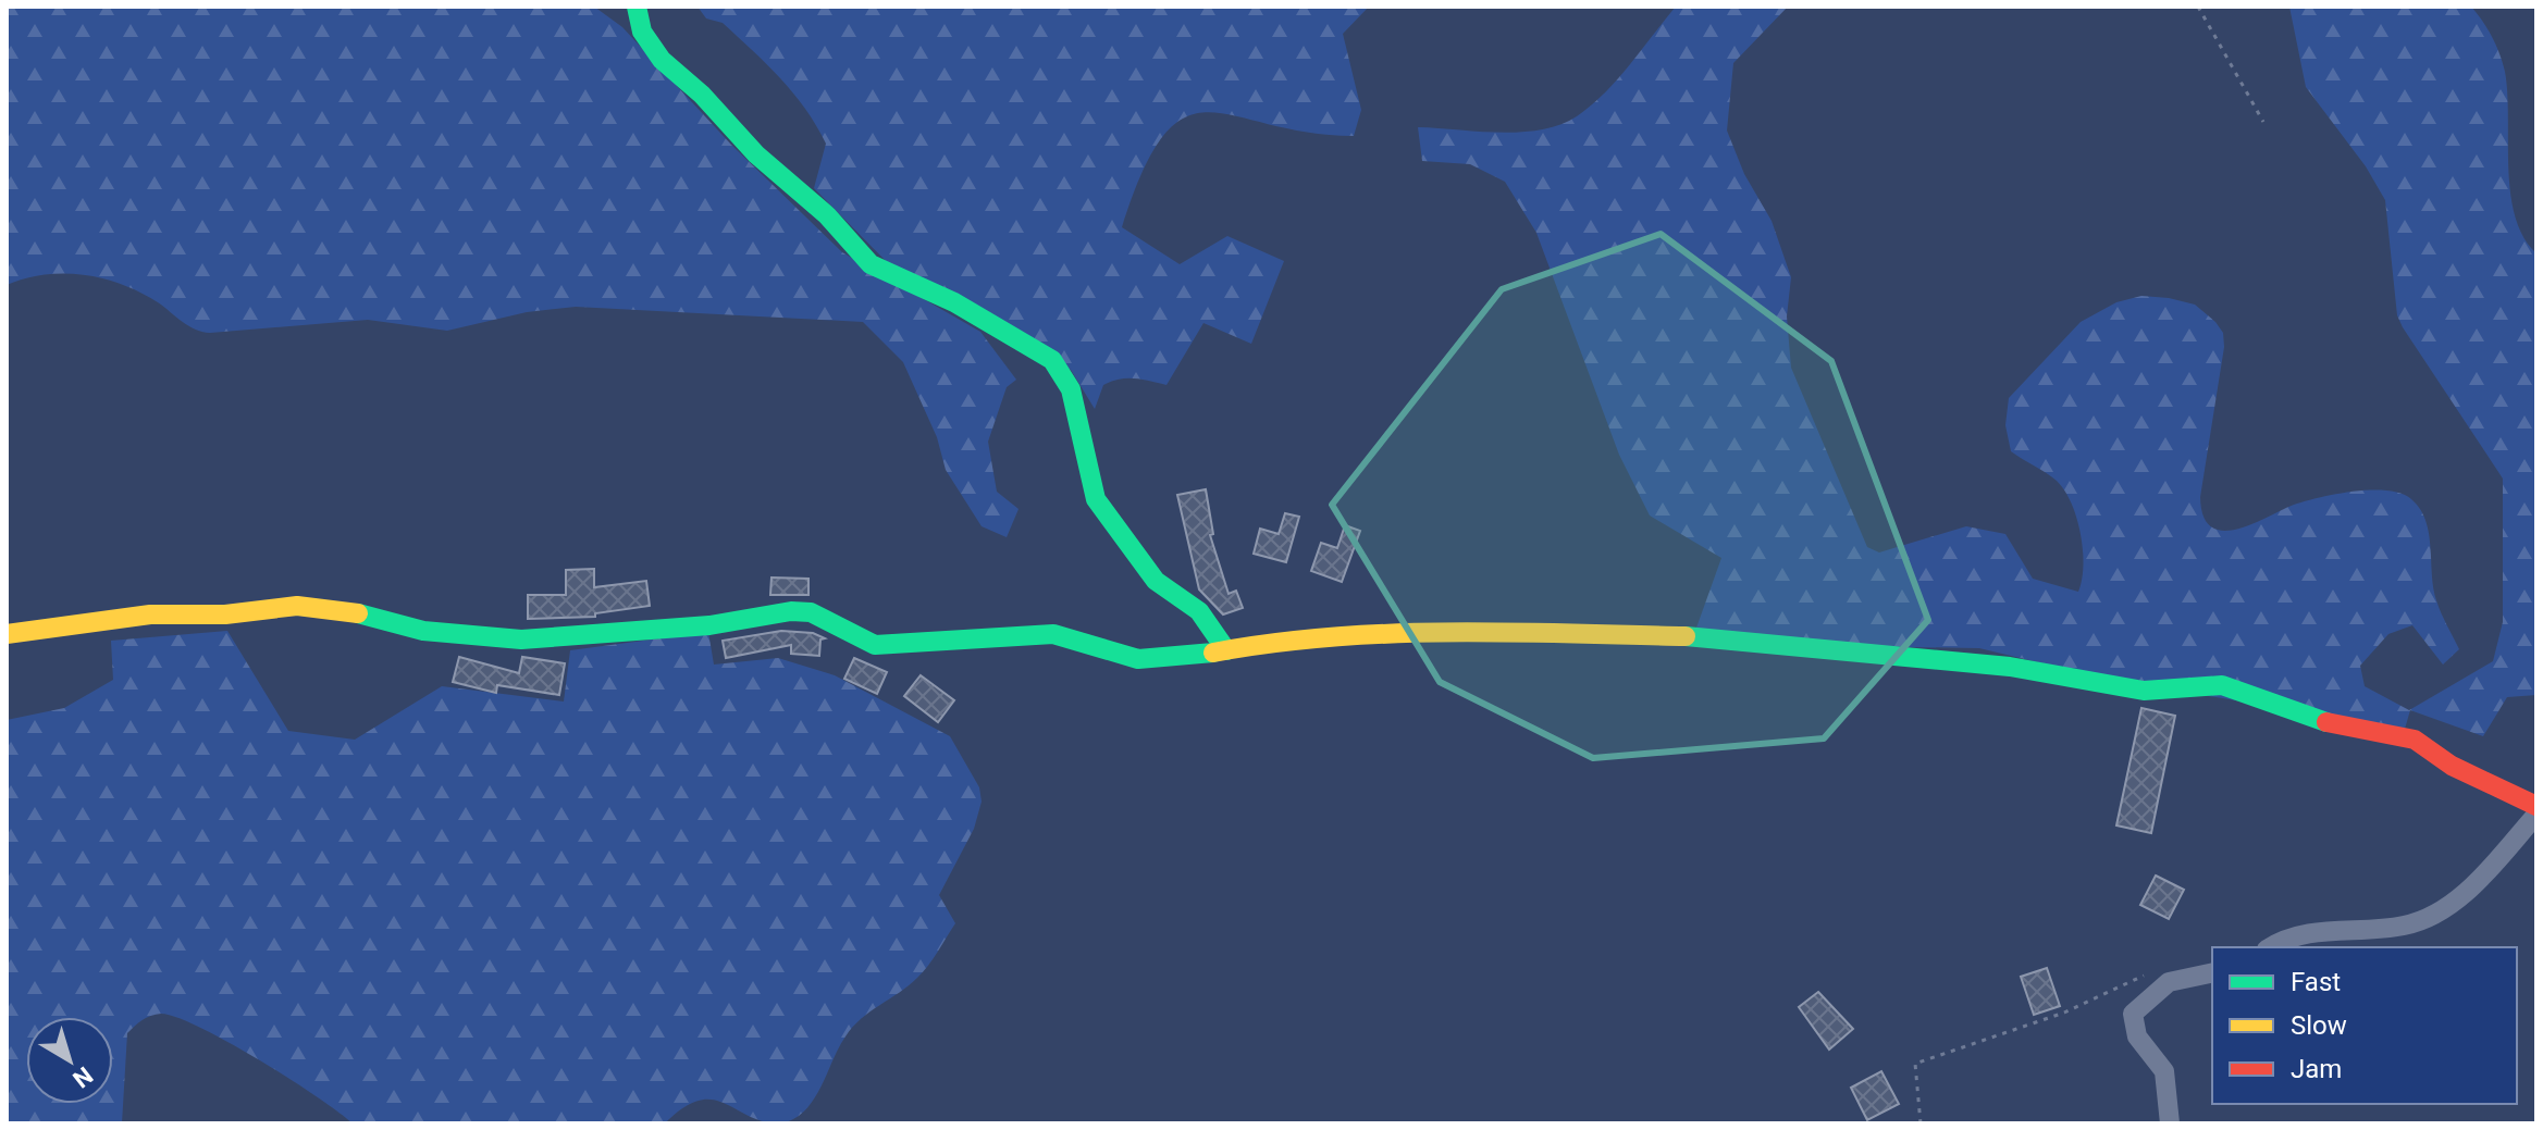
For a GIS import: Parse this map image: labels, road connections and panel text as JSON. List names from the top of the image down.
{
  "legend": ["Fast", "Slow", "Jam"],
  "north": "bottom right"
}
